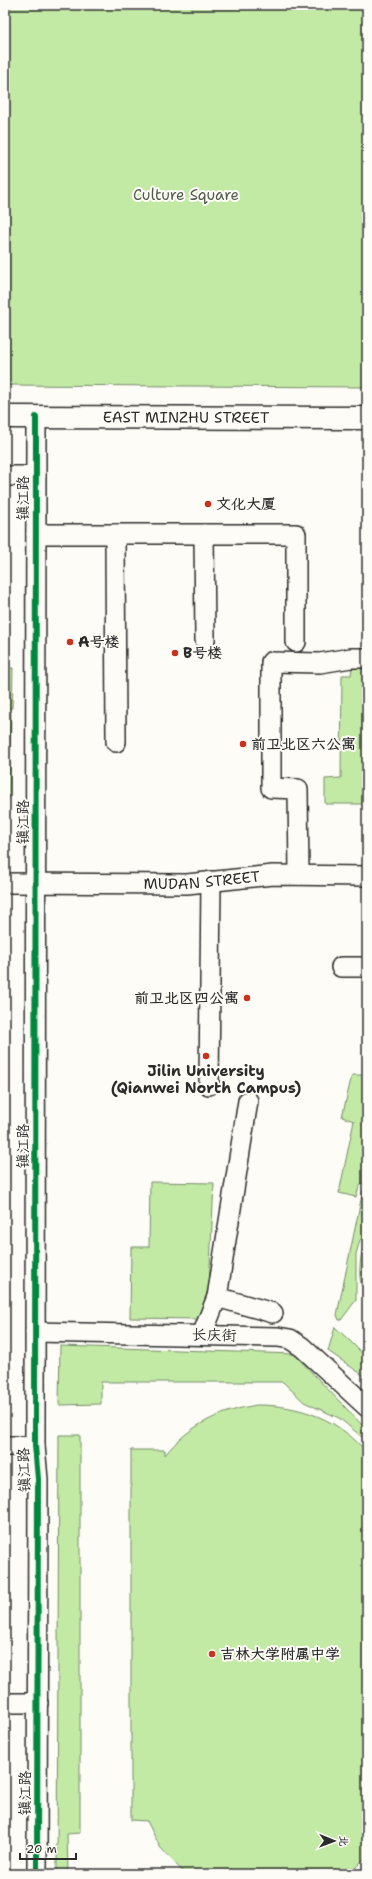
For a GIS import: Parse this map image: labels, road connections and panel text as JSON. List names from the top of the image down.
{
  "streets": {
    "main road": ["EAST MINZHU STREET"],
    "street": ["镇江路", "MUDAN STREET", "长庆街"]
  },
  "crossings": [
    ["EAST MINZHU STREET", "镇江路"],
    ["镇江路", "MUDAN STREET"],
    ["镇江路", "长庆街"]
  ],
  "parks": ["Culture Square"],
  "places": [
    "文化大厦",
    "A号楼",
    "B号楼",
    "前卫北区六公寓",
    "前卫北区四公寓",
    "Jilin University (Qianwei North Campus)",
    "吉林大学附属中学"
  ],
  "scale_bar": "20 m",
  "north": "right"
}
